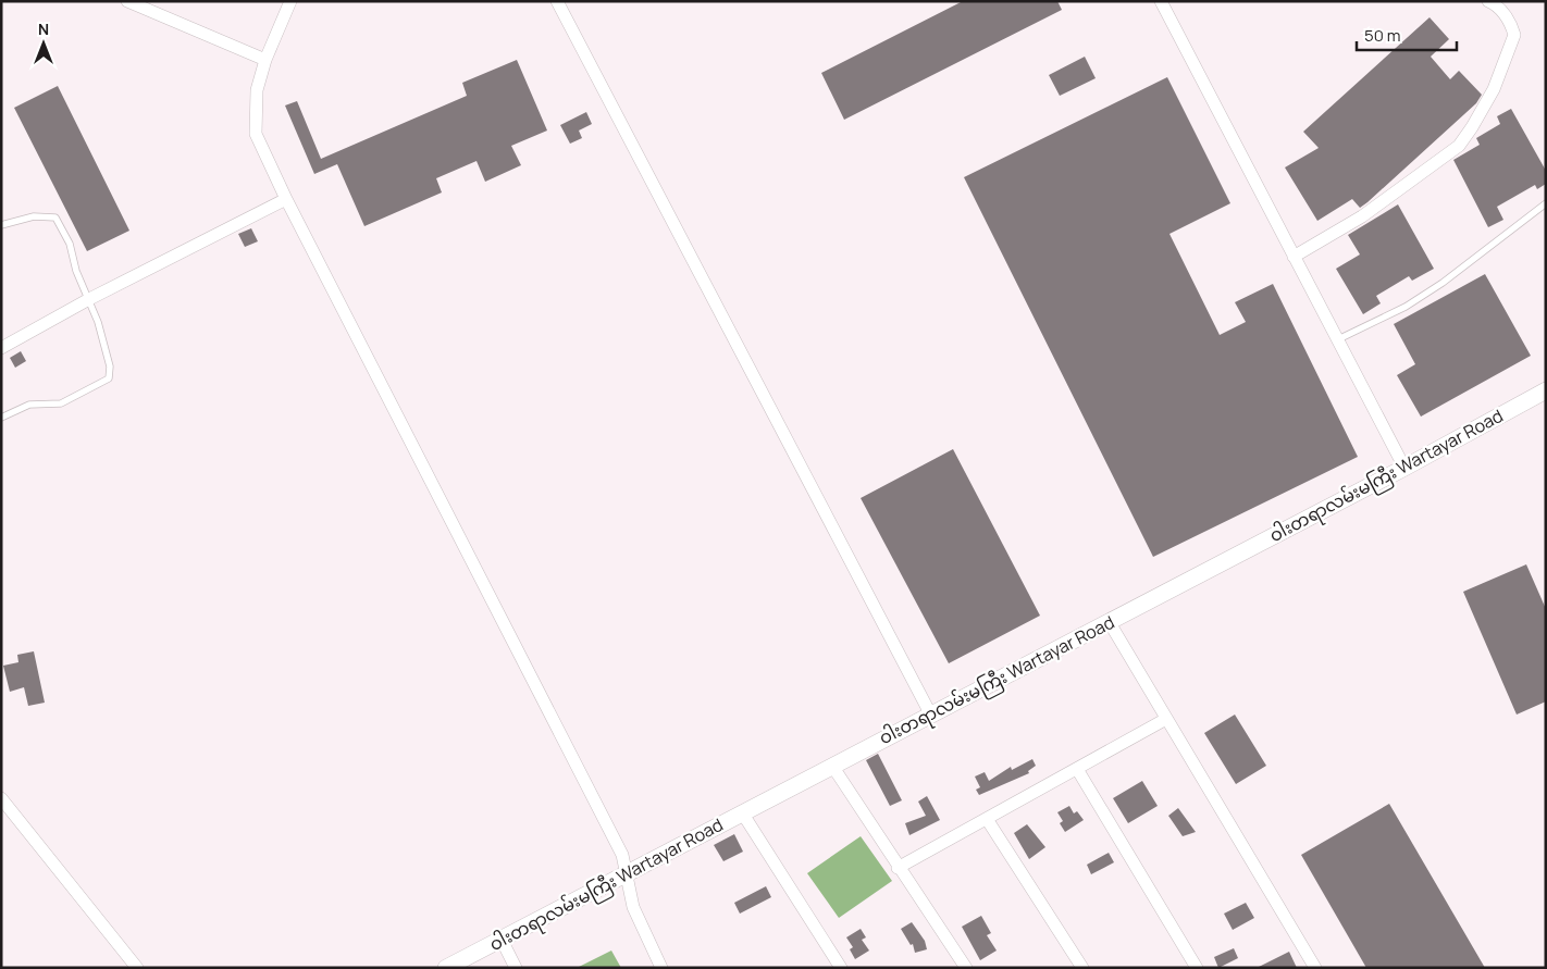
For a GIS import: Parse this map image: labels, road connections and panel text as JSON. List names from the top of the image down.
{
  "streets": {
    "street": ["ဝါးတရာလမ်းမကြီး Wartayar Road"]
  },
  "scale_bar": "50 m",
  "north": "top"
}
